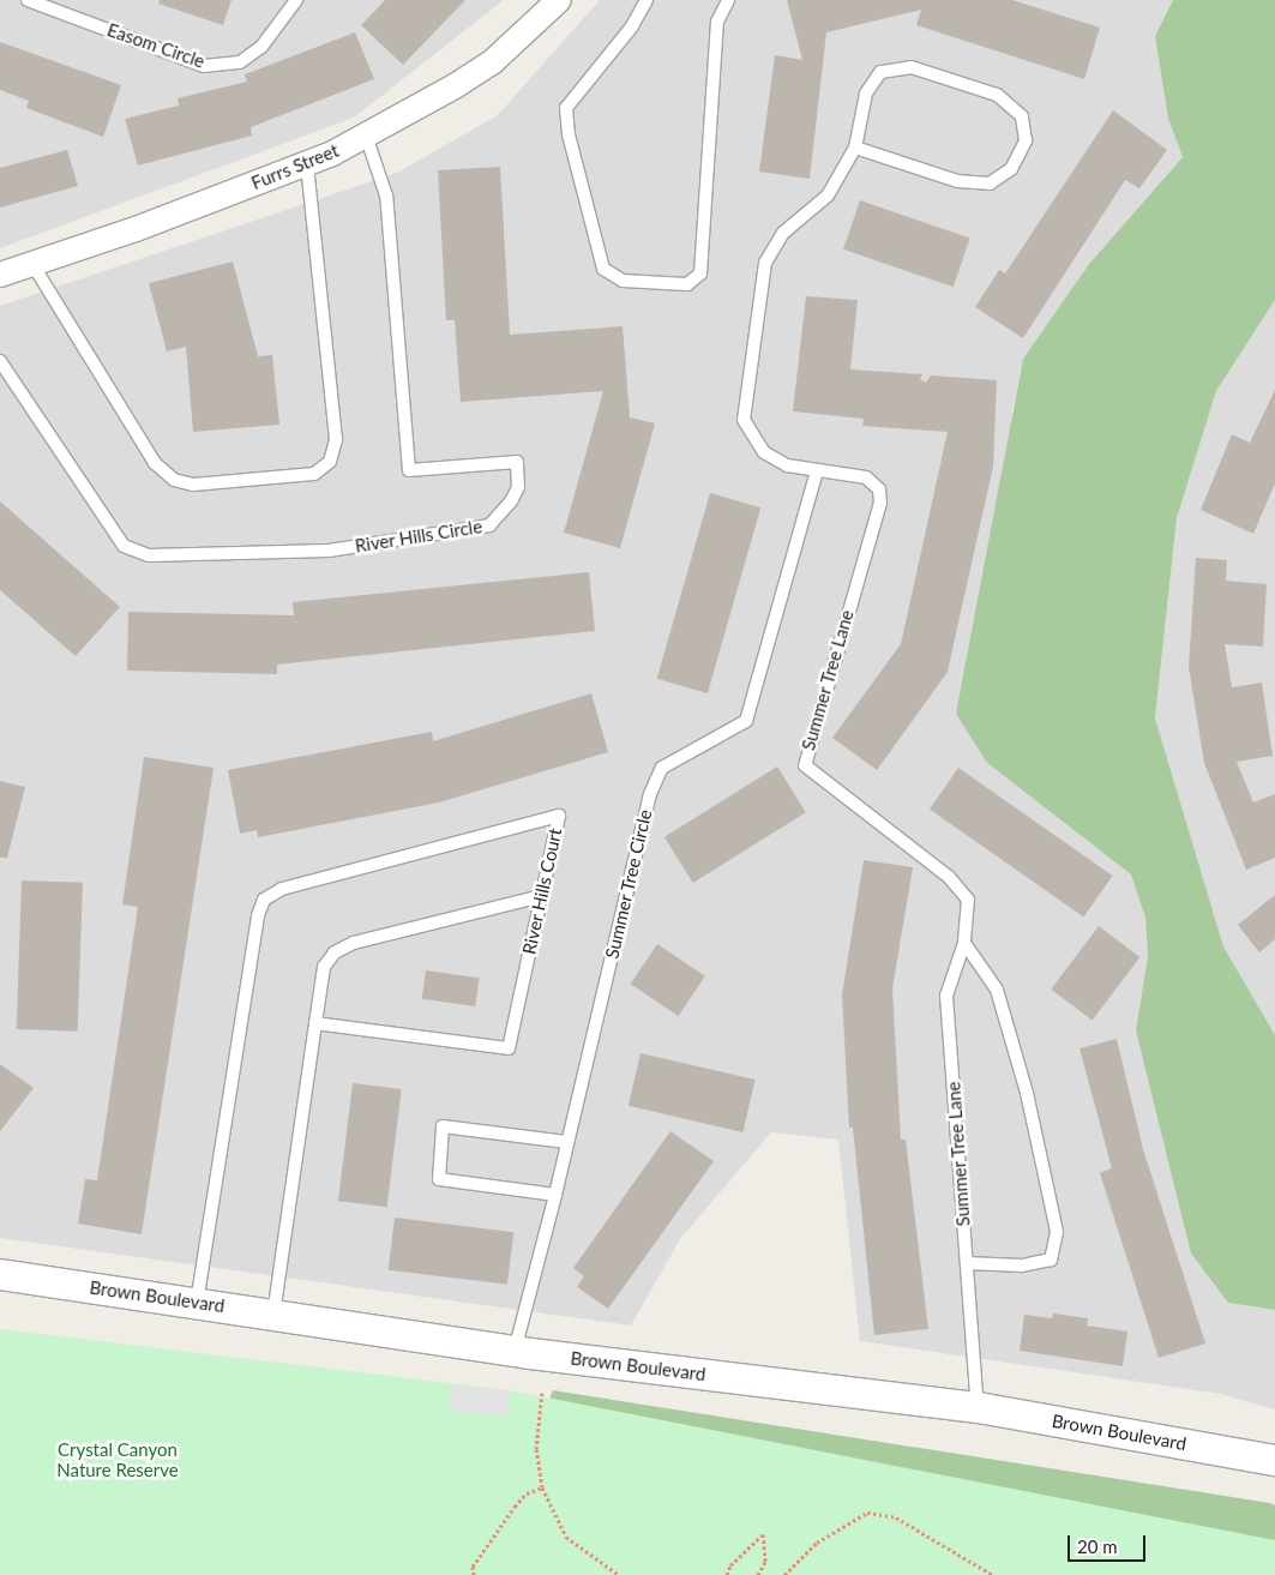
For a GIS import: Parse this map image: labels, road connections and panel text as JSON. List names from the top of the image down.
{
  "streets": {
    "street": ["Furrs Street", "Brown Boulevard"],
    "lane": [
      "Easom Circle",
      "River Hills Circle",
      "Summer Tree Lane",
      "Summer Tree Circle",
      "River Hills Court"
    ]
  },
  "crossings": [
    ["Furrs Street", "River Hills Circle"],
    ["Summer Tree Lane", "Summer Tree Circle"],
    ["Summer Tree Lane", "Brown Boulevard"],
    ["Summer Tree Circle", "Brown Boulevard"],
    ["River Hills Court", "Brown Boulevard"]
  ],
  "parks": ["Crystal Canyon Nature Reserve"],
  "scale_bar": "20 m"
}
